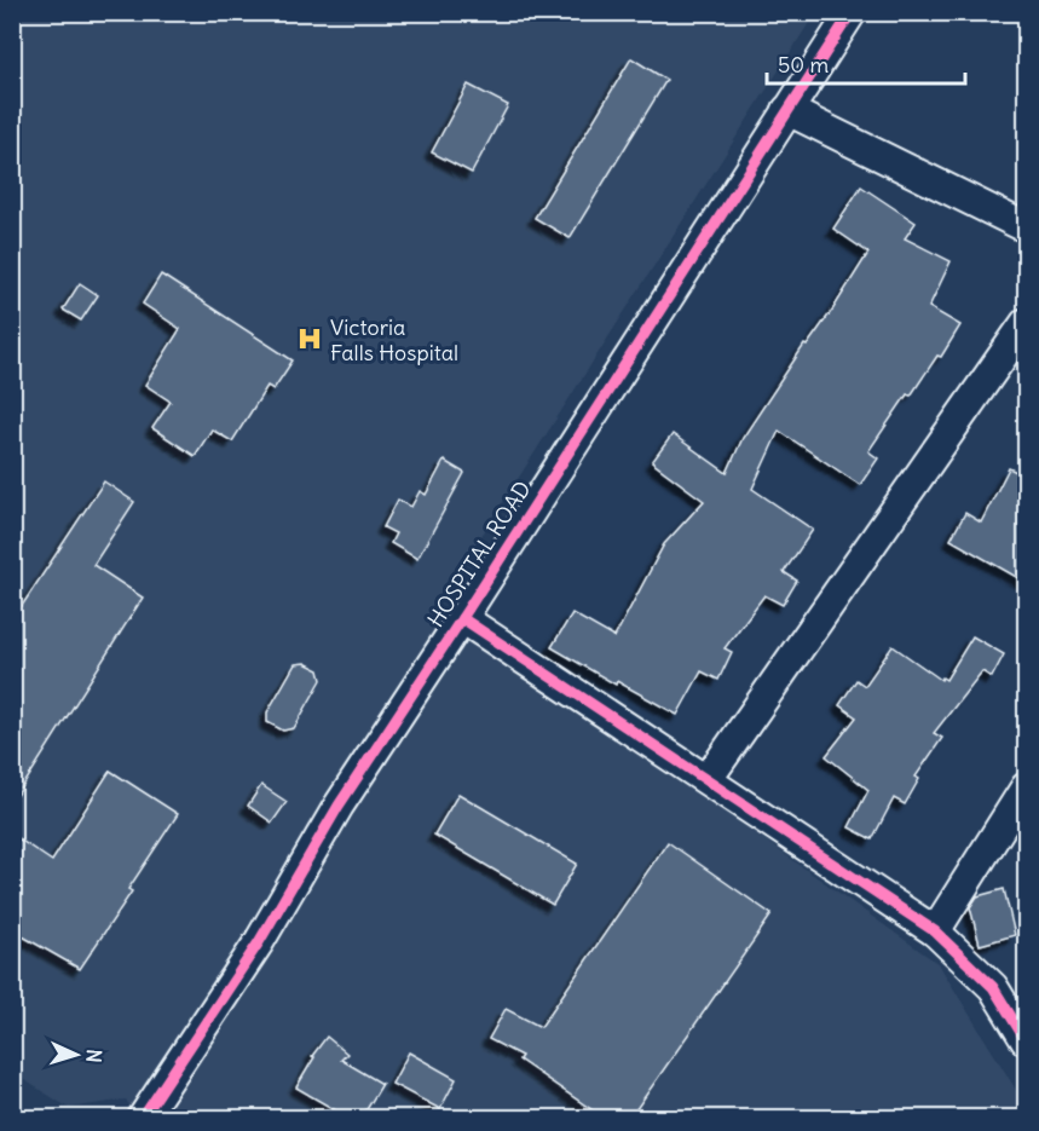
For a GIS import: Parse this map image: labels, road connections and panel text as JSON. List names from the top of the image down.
{
  "streets": {
    "street": ["HOSPITAL ROAD"]
  },
  "places": {
    "hospital": ["Victoria Falls Hospital"]
  },
  "scale_bar": "50 m",
  "north": "right"
}
